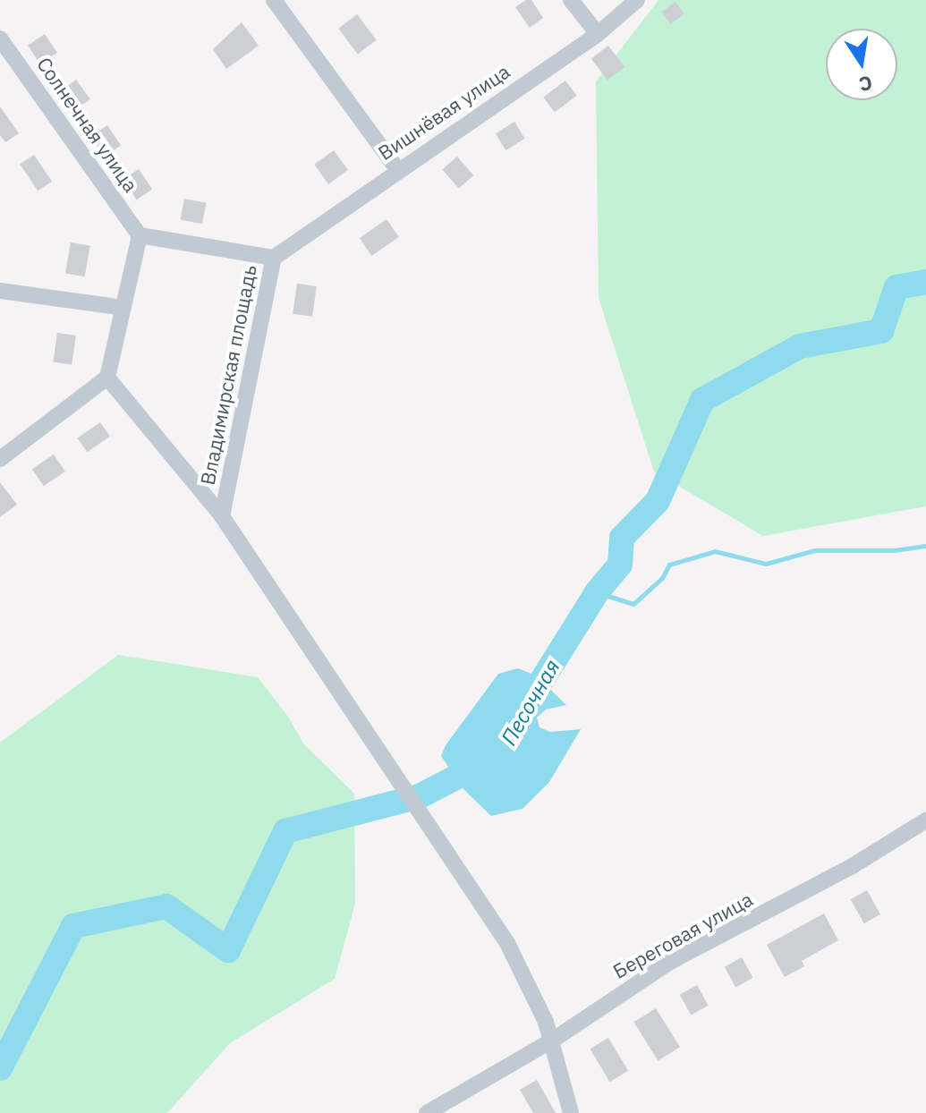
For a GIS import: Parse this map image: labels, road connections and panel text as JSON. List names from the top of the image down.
{
  "streets": {
    "street": [
      "Вишнёвая улица",
      "Солнечная улица",
      "Владимирская площадь",
      "Береговая улица"
    ]
  },
  "crossings": [
    ["Вишнёвая улица", "Владимирская площадь"],
    ["Солнечная улица", "Владимирская площадь"]
  ],
  "water": ["Песочная"],
  "north": "bottom"
}
